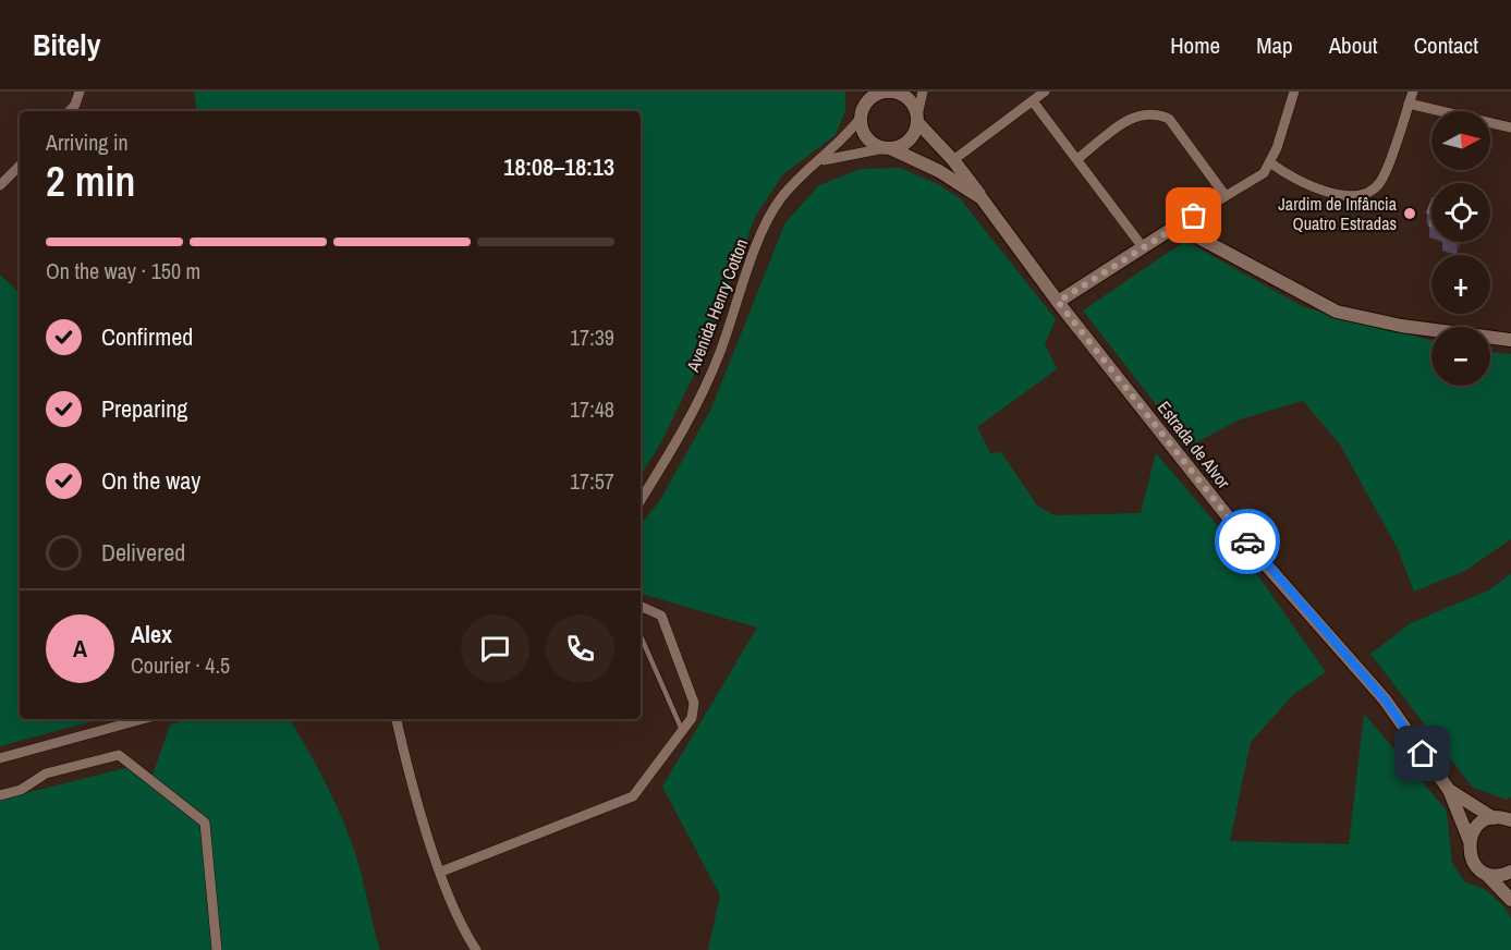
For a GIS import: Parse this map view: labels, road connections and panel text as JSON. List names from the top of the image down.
{
  "streets": {
    "street": ["Avenida Henry Cotton", "Estrada de Alvor"]
  },
  "crossings": [
    ["Avenida Henry Cotton", "Estrada de Alvor"]
  ],
  "places": ["Jardim de Infância Quatro Estradas"],
  "north": "right",
  "page": {
    "header": "Bitely",
    "nav": [
      "Home",
      "Map",
      "About",
      "Contact"
    ],
    "map_buttons": ["+", "−"],
    "heading": ["2 min", "Arriving in", "18:08–18:13"],
    "panel": ["Alex", "Courier · 4.5"],
    "bar": "On the way · 150 m",
    "list": [
      ["Confirmed", "17:39"],
      ["Preparing", "17:48"],
      ["On the way", "17:57"],
      "Delivered"
    ],
    "round": "A"
  }
}
